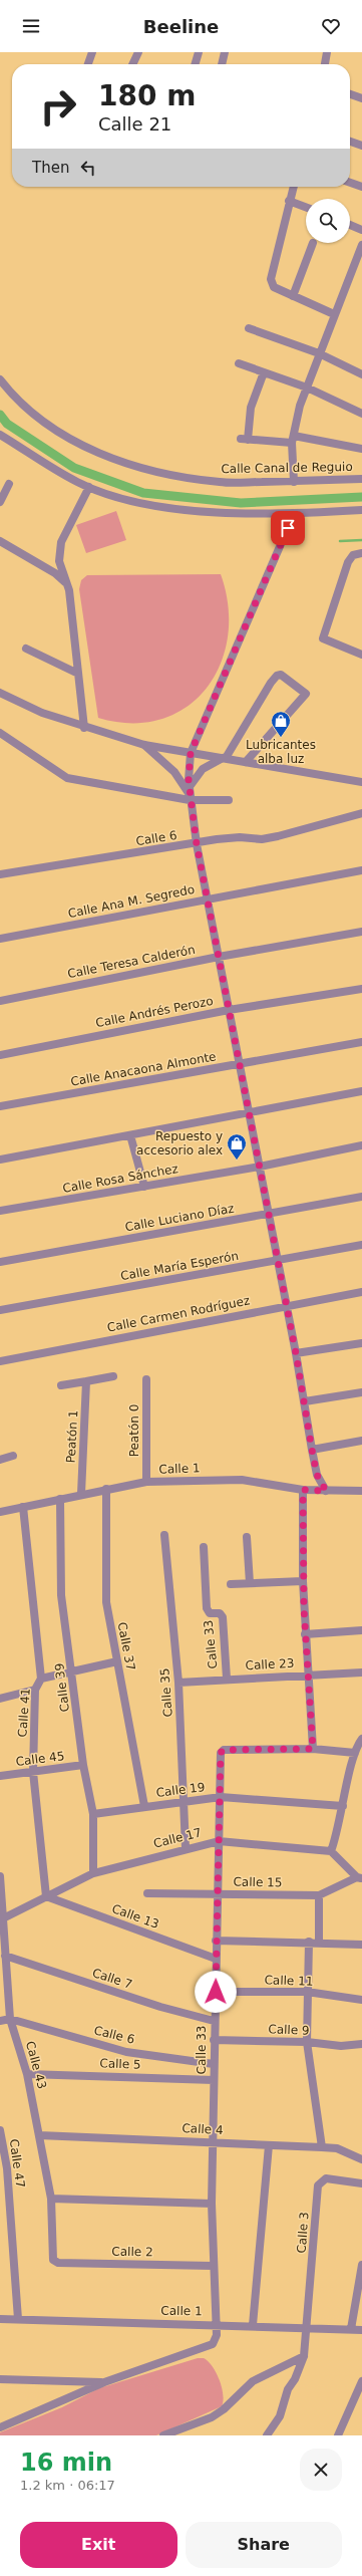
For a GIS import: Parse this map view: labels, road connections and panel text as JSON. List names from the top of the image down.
{
  "streets": {
    "street": [
      "Calle Canal de Reguio",
      "Calle 6",
      "Calle Ana M. Segredo",
      "Calle Teresa Calderón",
      "Calle Andrés Perozo",
      "Calle Anacaona Almonte",
      "Calle Rosa Sánchez",
      "Calle Luciano Díaz",
      "Calle María Esperón",
      "Calle Carmen Rodríguez",
      "Peatón 0",
      "Peatón 1",
      "Calle 1",
      "Calle 33",
      "Calle 37",
      "Calle 23",
      "Calle 39",
      "Calle 35",
      "Calle 41",
      "Calle 45",
      "Calle 19",
      "Calle 17",
      "Calle 15",
      "Calle 13",
      "Calle 7",
      "Calle 11",
      "Calle 9",
      "Calle 5",
      "Calle 43",
      "Calle 4",
      "Calle 47",
      "Calle 3",
      "Calle 2"
    ]
  },
  "crossings": [
    ["Calle 6", "Calle 33"],
    ["Calle 6", "Calle 43"],
    ["Peatón 0", "Calle 1"],
    ["Peatón 1", "Calle 1"],
    ["Calle 1", "Calle 33"],
    ["Calle 1", "Calle 37"],
    ["Calle 1", "Calle 39"],
    ["Calle 1", "Calle 41"],
    ["Calle 1", "Calle 47"],
    ["Calle 1", "Calle 3"],
    ["Calle 33", "Calle 23"],
    ["Calle 33", "Calle 19"],
    ["Calle 33", "Calle 17"],
    ["Calle 33", "Calle 15"],
    ["Calle 33", "Calle 13"],
    ["Calle 33", "Calle 7"],
    ["Calle 33", "Calle 11"],
    ["Calle 33", "Calle 9"],
    ["Calle 33", "Calle 5"],
    ["Calle 33", "Calle 4"],
    ["Calle 33", "Calle 2"],
    ["Calle 37", "Calle 19"],
    ["Calle 23", "Calle 35"],
    ["Calle 39", "Calle 45"],
    ["Calle 39", "Calle 19"],
    ["Calle 39", "Calle 17"],
    ["Calle 35", "Calle 19"],
    ["Calle 35", "Calle 17"],
    ["Calle 41", "Calle 45"],
    ["Calle 41", "Calle 17"],
    ["Calle 41", "Calle 13"],
    ["Calle 17", "Calle 13"],
    ["Calle 17", "Calle 43"],
    ["Calle 7", "Calle 43"],
    ["Calle 5", "Calle 43"],
    ["Calle 43", "Calle 4"],
    ["Calle 43", "Calle 2"]
  ],
  "places": {
    "shop": ["Lubricantes alba luz", "Repuesto y accesorio alex"]
  },
  "page": {
    "header": "Beeline",
    "turn": ["180 m", "Calle 21"],
    "then": "Then",
    "heading": ["16 min", "1.2 km · 06:17"],
    "buttons": ["Exit", "Share"]
  }
}
